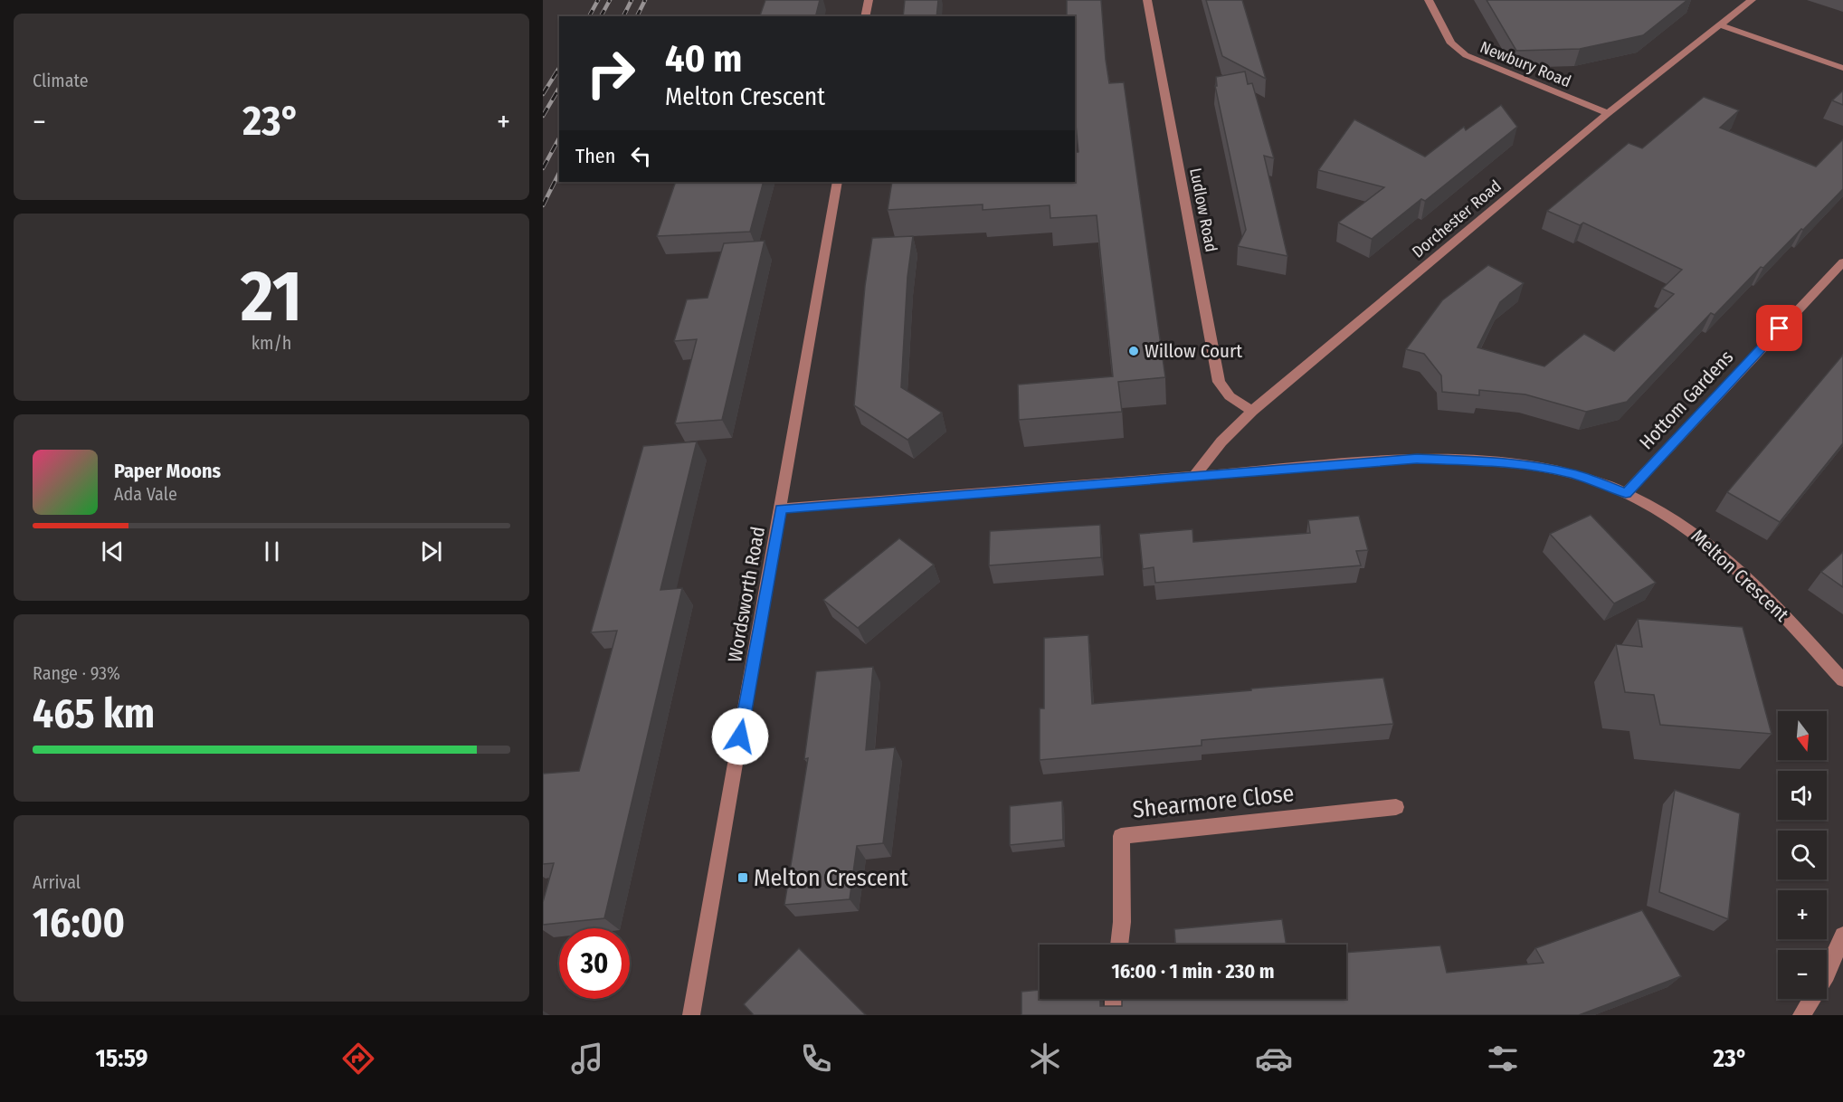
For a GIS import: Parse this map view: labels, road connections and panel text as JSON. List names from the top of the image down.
{
  "streets": {
    "street": [
      "Newbury Road",
      "Ludlow Road",
      "Dorchester Road",
      "Hottom Gardens",
      "Melton Crescent",
      "Wordsworth Road",
      "Shearmore Close"
    ]
  },
  "crossings": [
    ["Newbury Road", "Dorchester Road"],
    ["Ludlow Road", "Dorchester Road"],
    ["Dorchester Road", "Melton Crescent"],
    ["Hottom Gardens", "Melton Crescent"],
    ["Melton Crescent", "Wordsworth Road"]
  ],
  "places": {
    "other": ["Willow Court"],
    "transit": ["Melton Crescent"]
  },
  "north": "bottom",
  "page": {
    "tile": [
      "Climate",
      ["21", "km/h"],
      ["Range · 93%", "465 km"],
      ["Arrival", "16:00"]
    ],
    "turn": ["40 m", "Melton Crescent"],
    "heat": ["−", "23°", "+"],
    "then": "Then",
    "song": ["Paper Moons", "Ada Vale"],
    "map_buttons": ["+", "−"],
    "limit": "30",
    "trip": "16:00 · 1 min · 230 m",
    "tabs": ["15:59", "23°"]
  }
}
